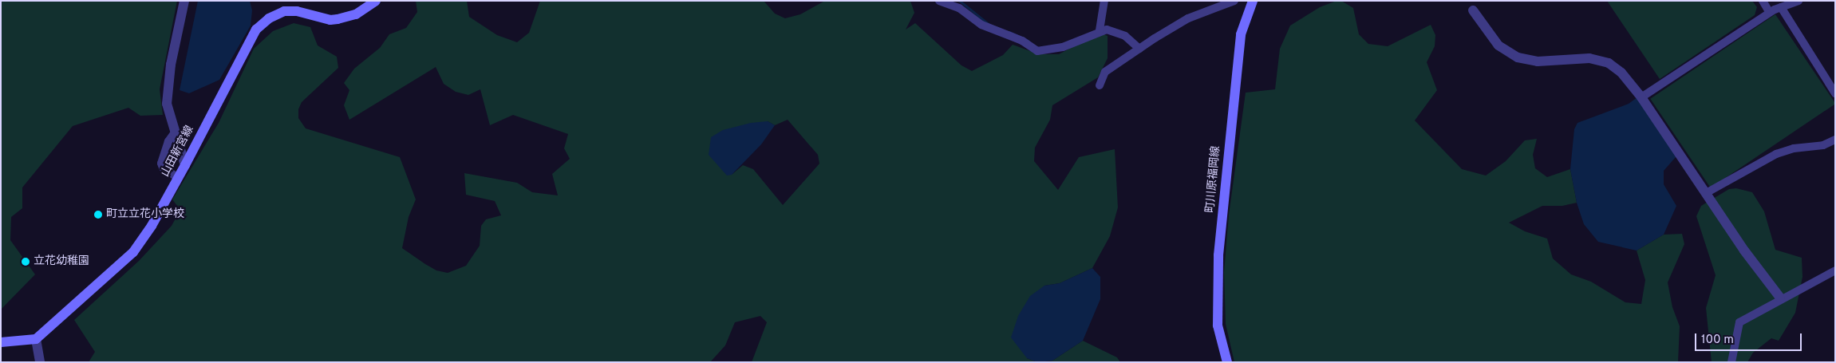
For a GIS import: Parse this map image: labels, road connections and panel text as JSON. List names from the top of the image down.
{
  "streets": {
    "main road": ["山田新宮線", "町川原福岡線"]
  },
  "places": ["町立立花小学校", "立花幼稚園"],
  "scale_bar": "100 m"
}
